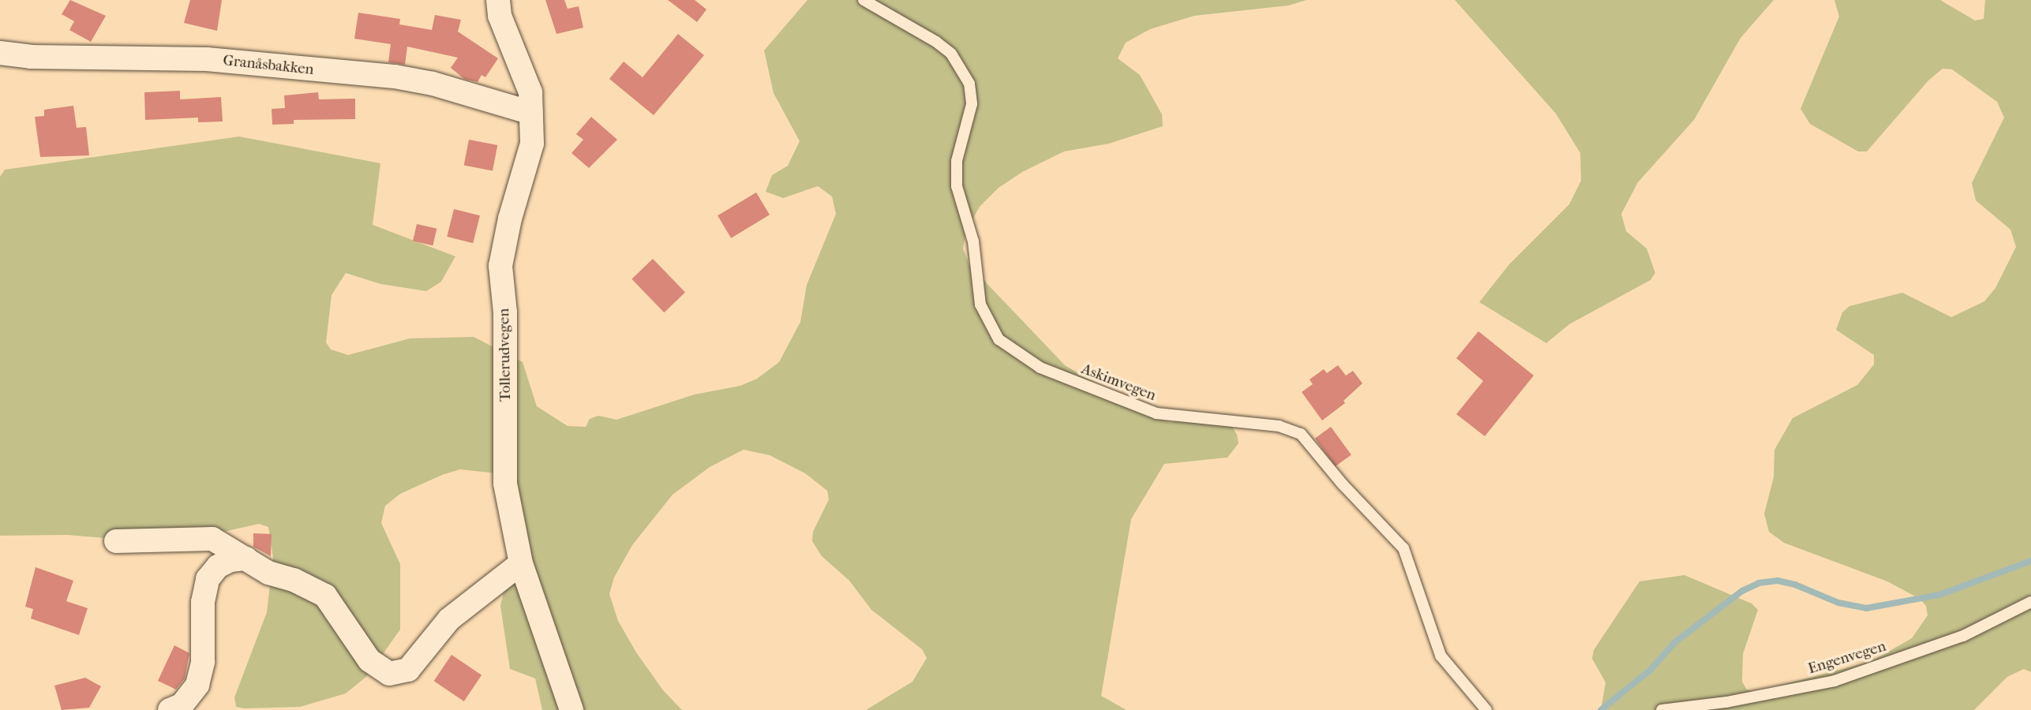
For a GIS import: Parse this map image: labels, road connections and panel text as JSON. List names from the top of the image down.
{
  "streets": {
    "street": ["Granåsbakken", "Tollerudvegen"],
    "lane": ["Askimvegen", "Engenvegen"]
  },
  "crossings": [
    ["Granåsbakken", "Tollerudvegen"]
  ]
}
